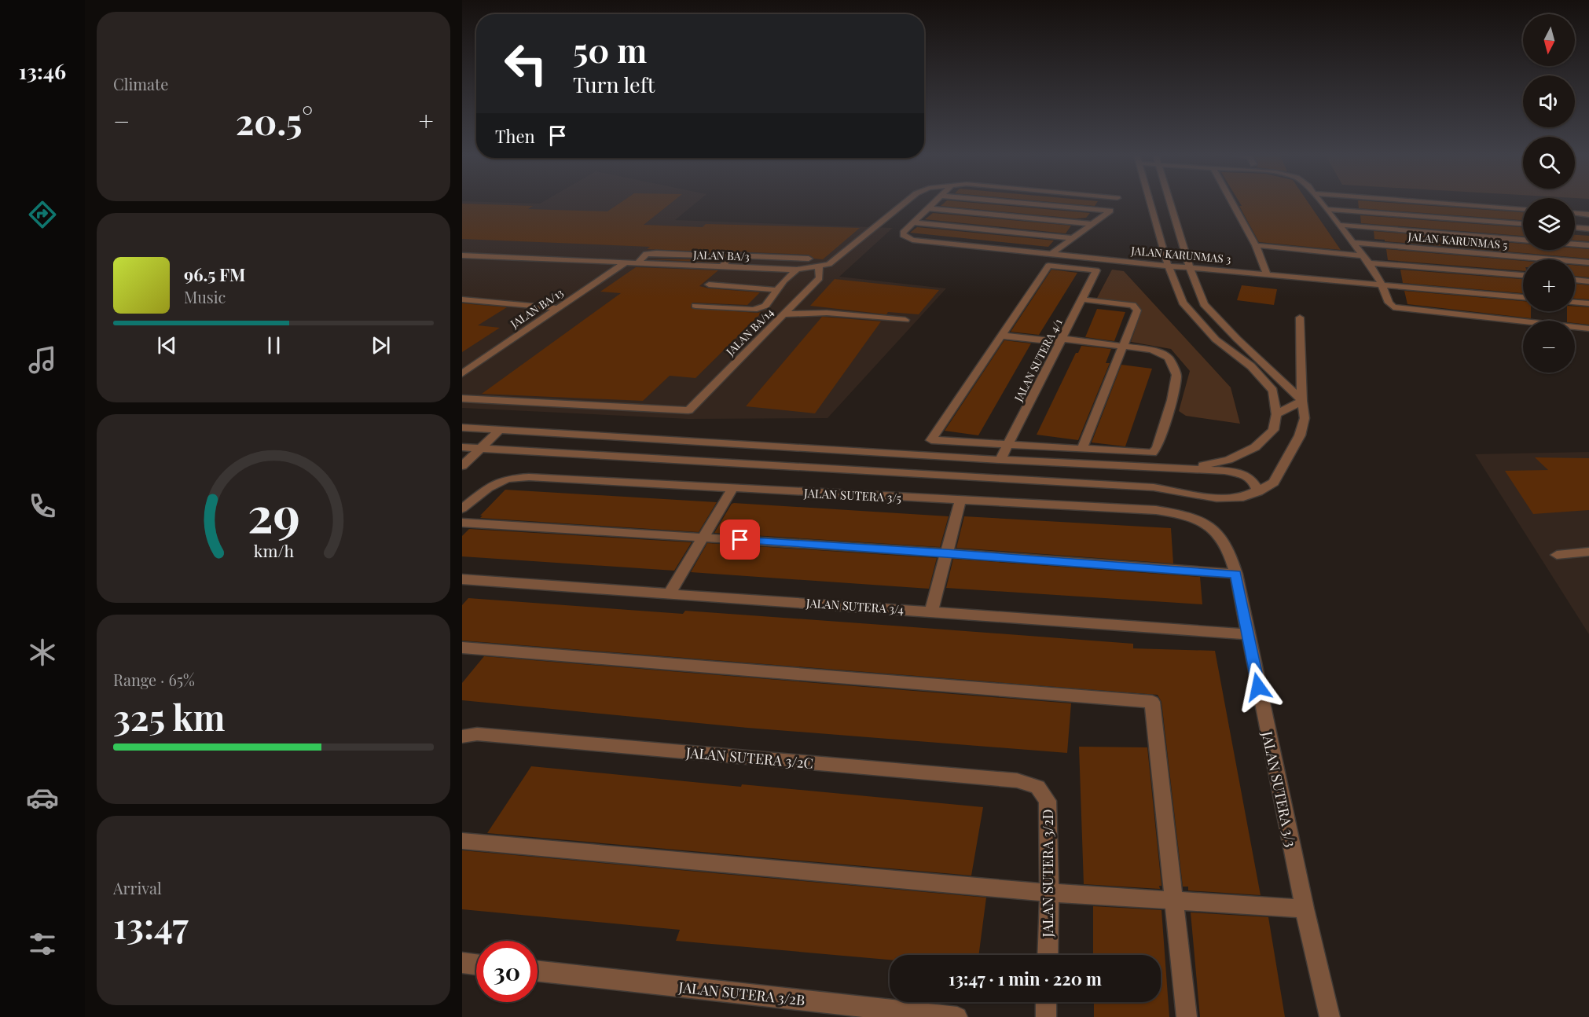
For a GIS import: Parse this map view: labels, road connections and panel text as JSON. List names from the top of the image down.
{
  "streets": {
    "street": [
      "JALAN KARUNMAS 5",
      "JALAN KARUNMAS 3",
      "JALAN BA/3",
      "JALAN BA/13",
      "JALAN BA/14",
      "JALAN SUTERA 4/1",
      "JALAN SUTERA 3/5",
      "JALAN SUTERA 3/4",
      "JALAN SUTERA 3/2C",
      "JALAN SUTERA 3/3",
      "JALAN SUTERA 3/2D",
      "JALAN SUTERA 3/2B"
    ]
  },
  "crossings": [
    ["JALAN BA/3", "JALAN BA/13"],
    ["JALAN BA/3", "JALAN BA/14"],
    ["JALAN SUTERA 3/5", "JALAN SUTERA 3/3"],
    ["JALAN SUTERA 3/4", "JALAN SUTERA 3/3"],
    ["JALAN SUTERA 3/2C", "JALAN SUTERA 3/2D"]
  ],
  "north": "bottom",
  "page": {
    "tabs": "13:46",
    "tile": [
      "Climate",
      ["Range · 65%", "325 km"],
      ["Arrival", "13:47"]
    ],
    "map_buttons": ["+", "−"],
    "turn": ["50 m", "Turn left"],
    "heat": ["−", "20.5°", "+"],
    "then": "Then",
    "song": ["96.5 FM", "Music"],
    "limit": "30",
    "trip": "13:47 · 1 min · 220 m",
    "gauge": ["29", "km/h"]
  }
}
